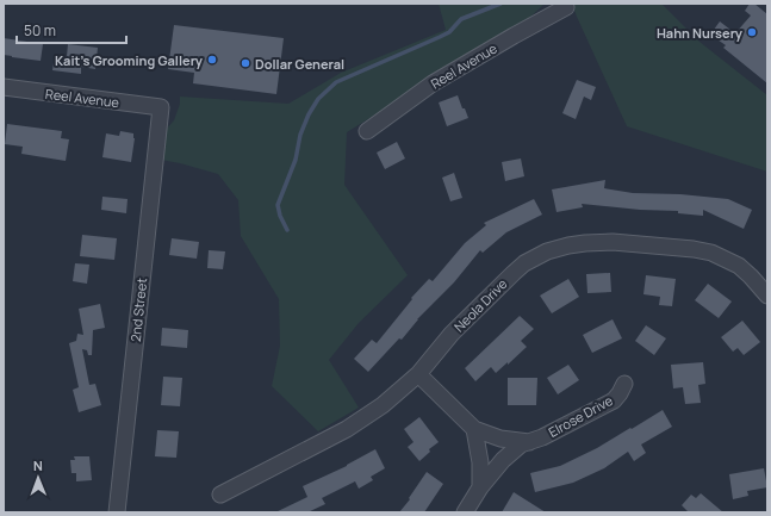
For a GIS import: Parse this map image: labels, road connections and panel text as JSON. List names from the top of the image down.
{
  "streets": {
    "street": [
      "Reel Avenue",
      "Neola Drive",
      "2nd Street",
      "Elrose Drive"
    ]
  },
  "crossings": [
    ["Reel Avenue", "2nd Street"]
  ],
  "places": ["Hahn Nursery", "Kait's Grooming Gallery", "Dollar General"],
  "scale_bar": "50 m",
  "north": "top"
}
